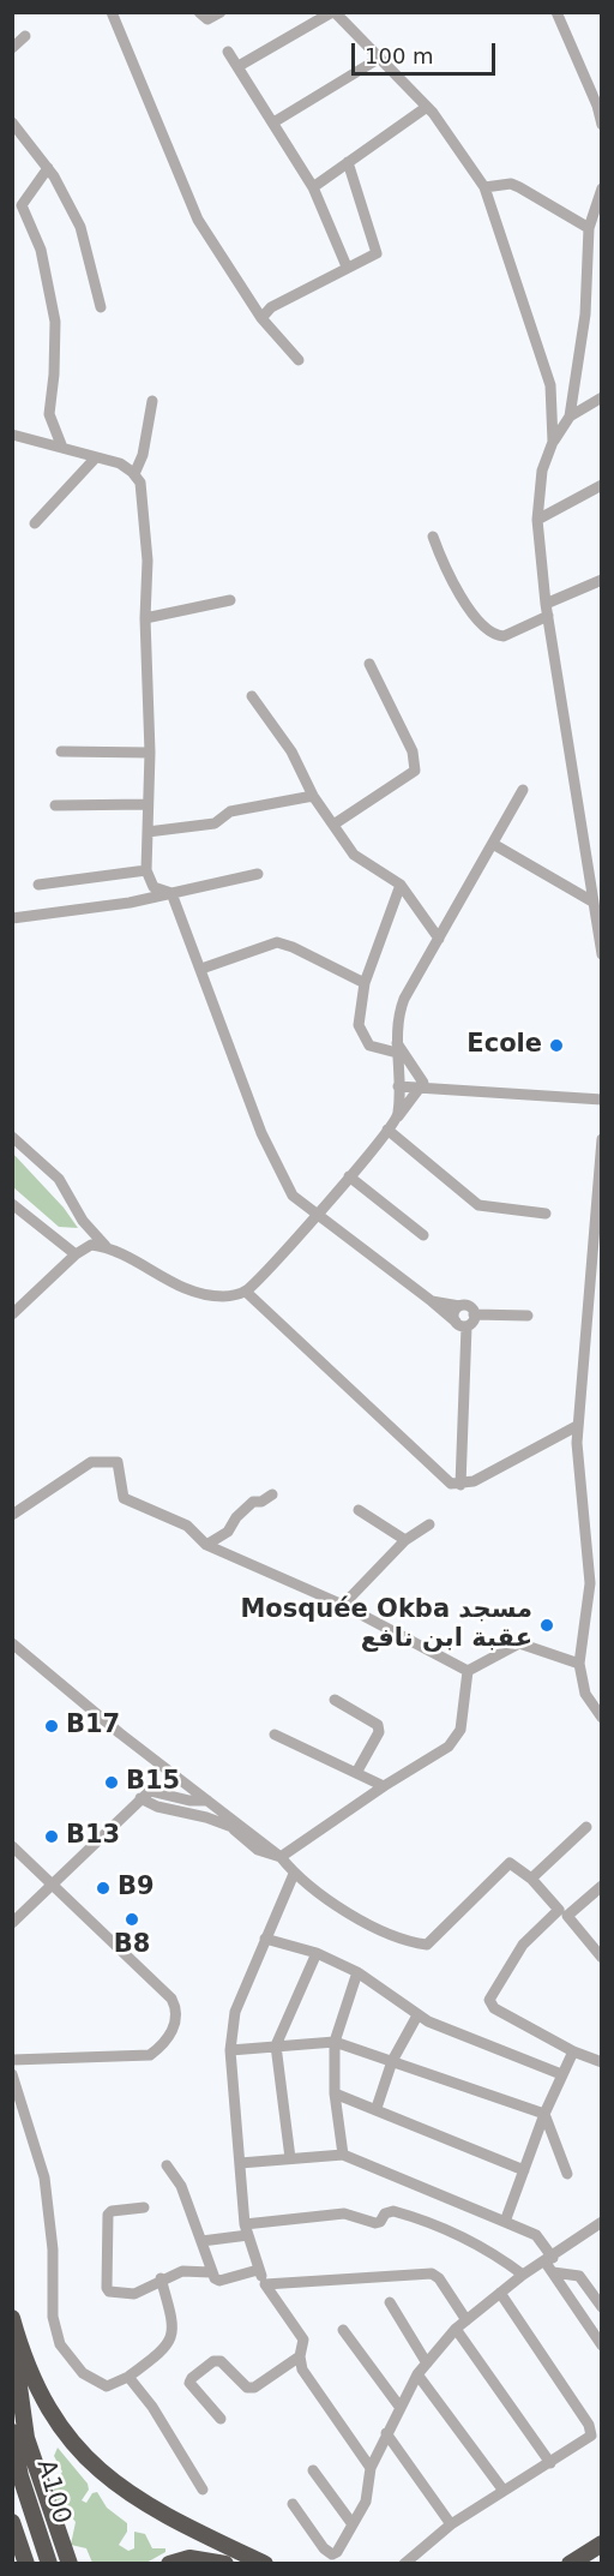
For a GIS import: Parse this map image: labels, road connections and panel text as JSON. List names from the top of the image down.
{
  "streets": {
    "highway": ["A100"]
  },
  "places": [
    "Ecole",
    "Mosquée Okba مسجد عقبة ابن نافع",
    "B17",
    "B15",
    "B13",
    "B9",
    "B8"
  ],
  "scale_bar": "100 m"
}
